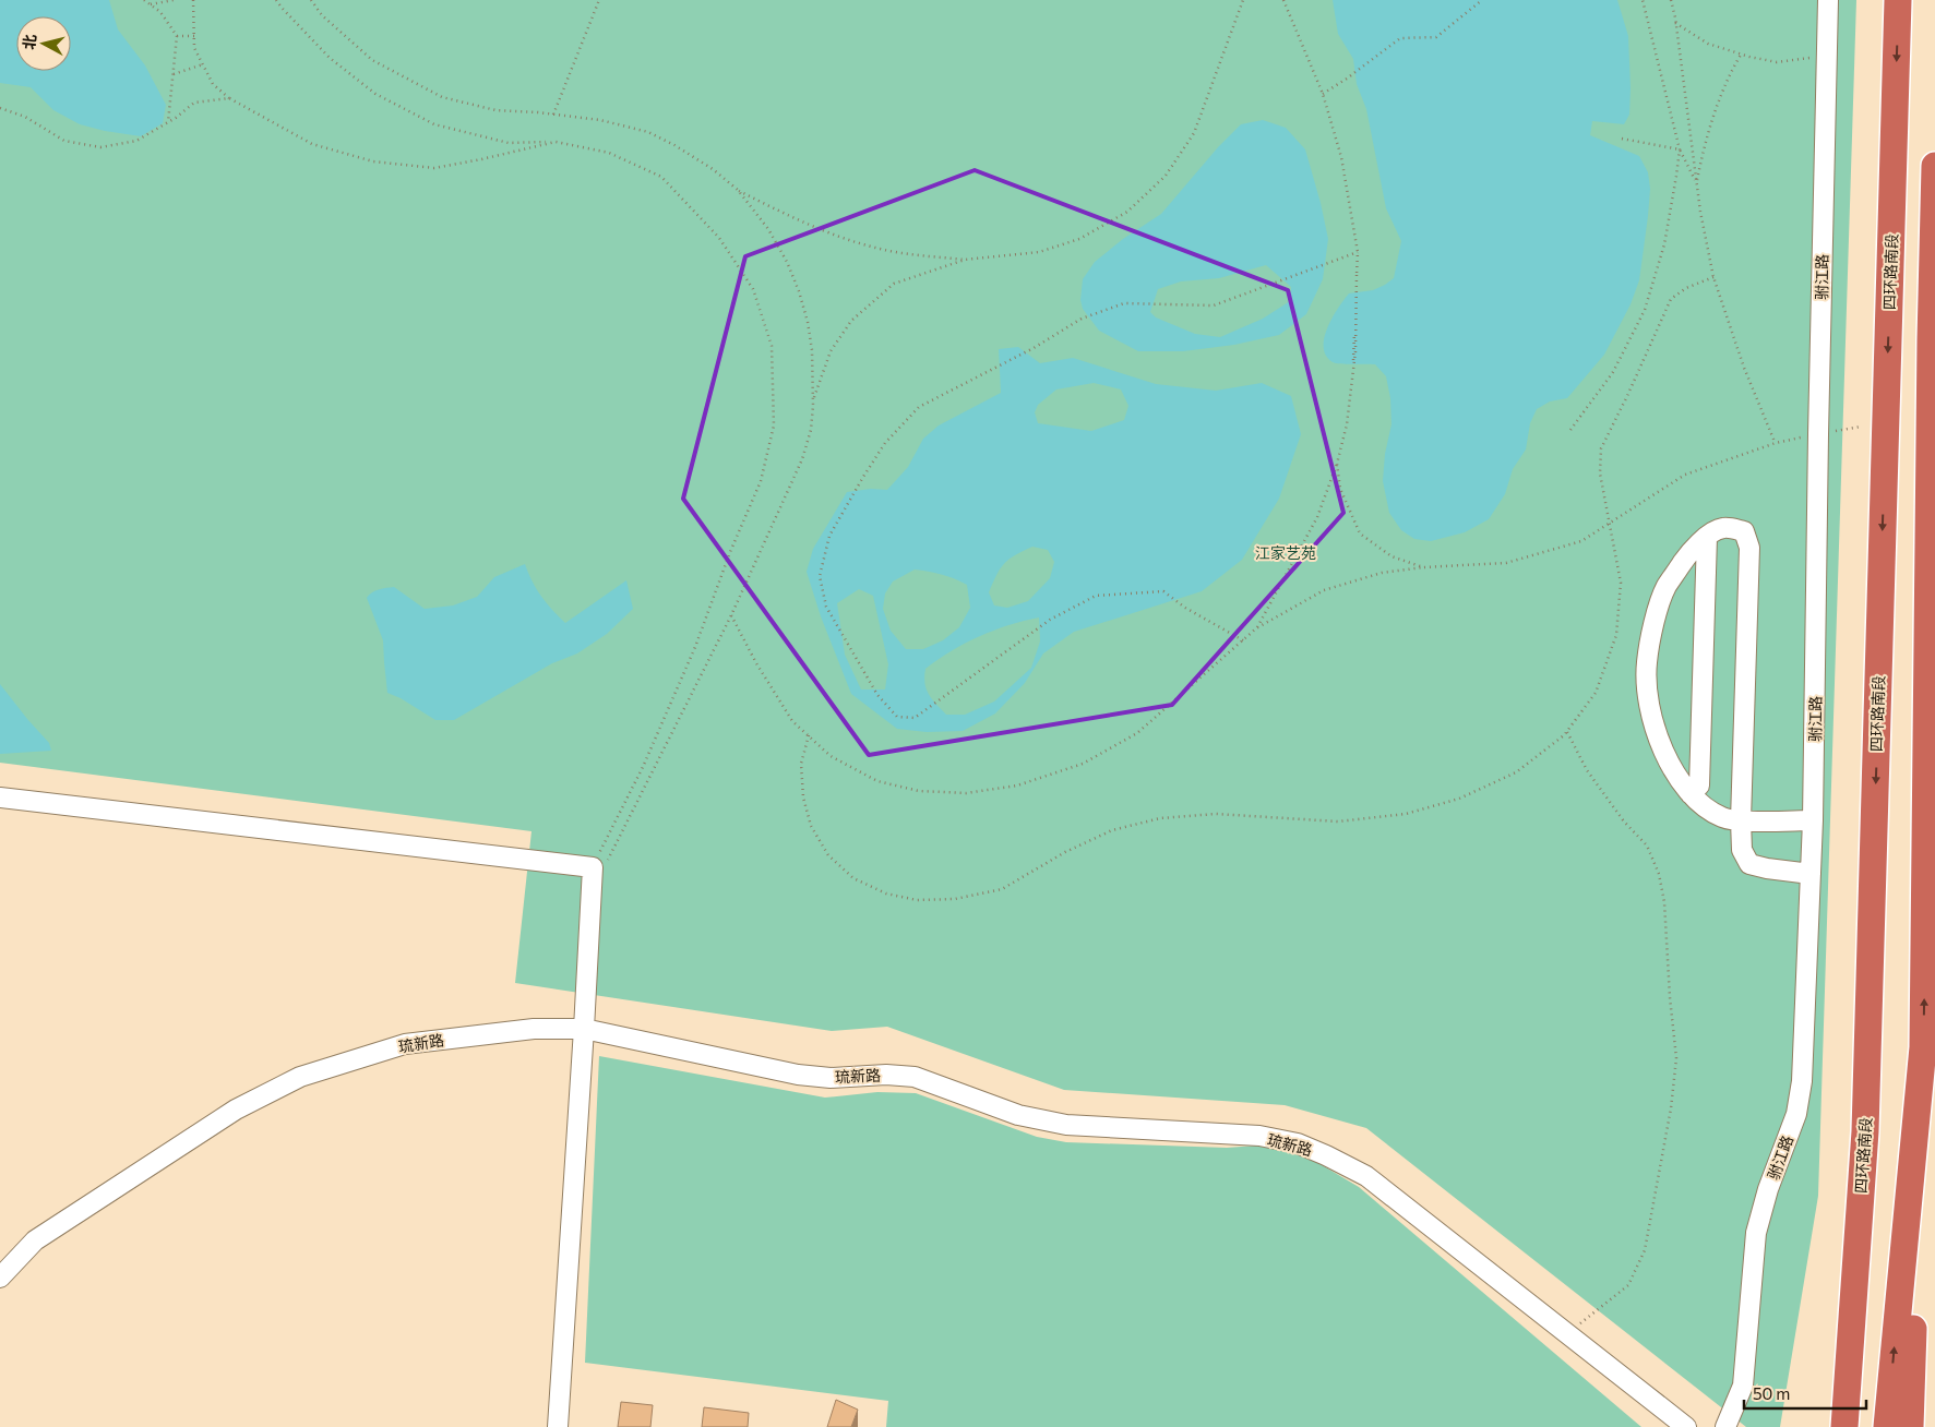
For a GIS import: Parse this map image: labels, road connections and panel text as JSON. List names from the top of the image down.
{
  "streets": {
    "highway": ["四环路南段"],
    "street": ["驸江路", "琉新路"]
  },
  "parks": ["江家艺苑"],
  "scale_bar": "50 m",
  "north": "left"
}
